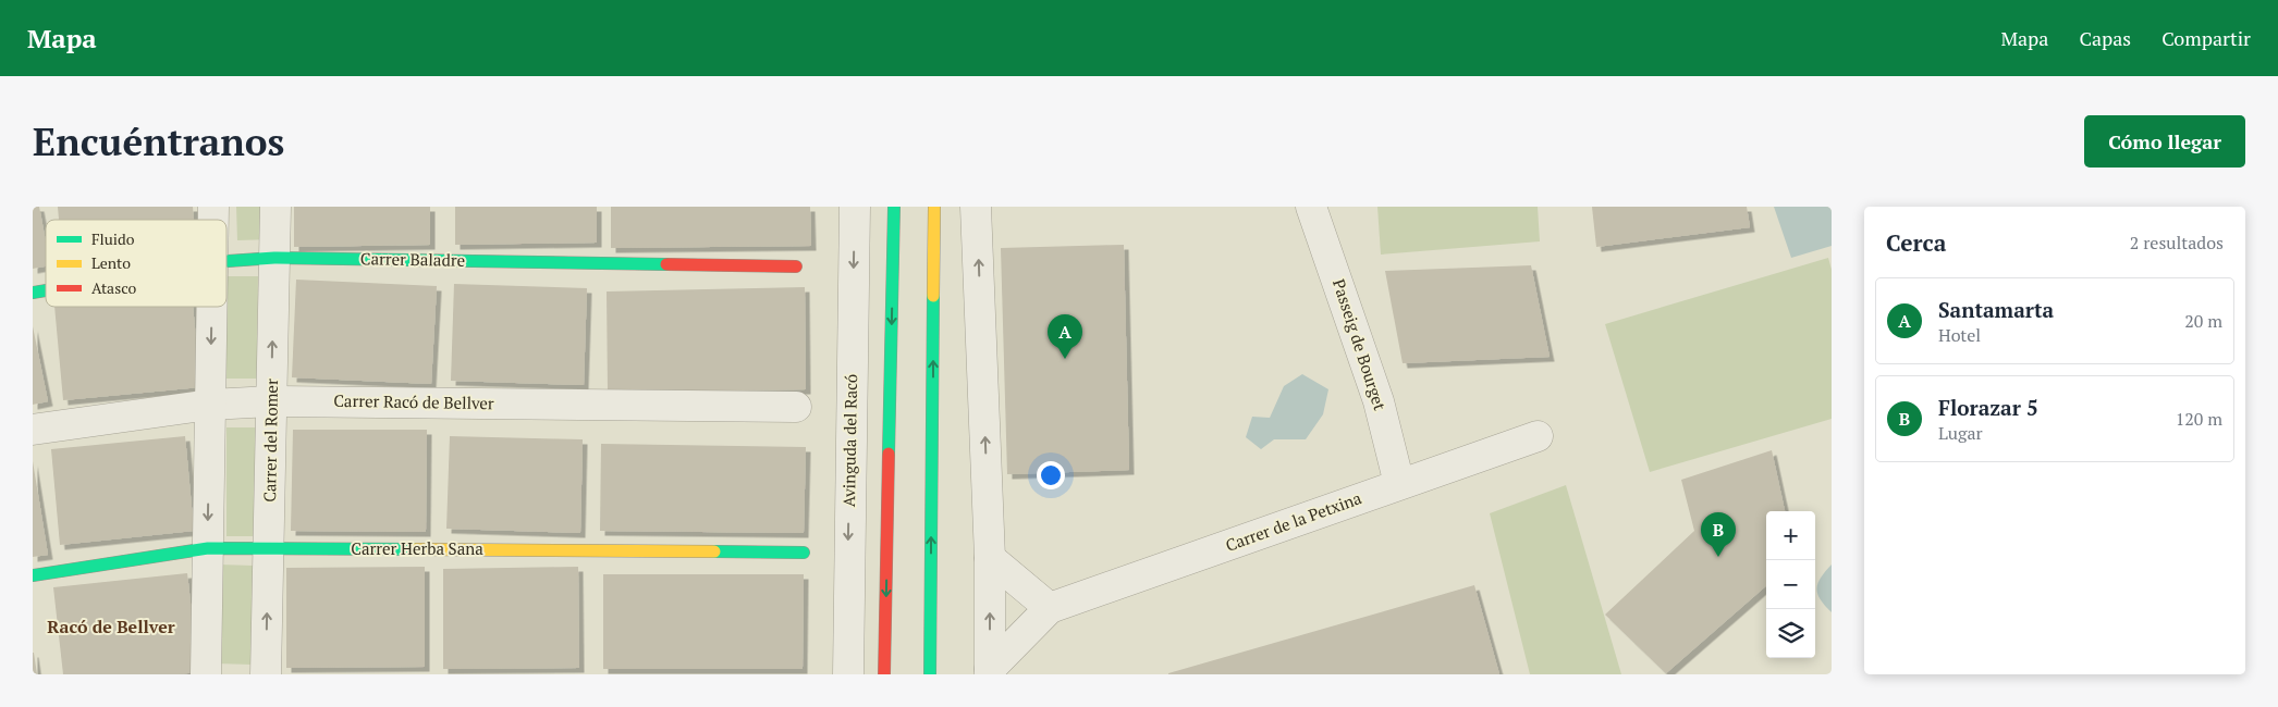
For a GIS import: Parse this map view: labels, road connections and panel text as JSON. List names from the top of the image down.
{
  "streets": {
    "street": [
      "Carrer Baladre",
      "Passeig de Bourget",
      "Carrer Racó de Bellver",
      "Carrer del Romer",
      "Avinguda del Racó",
      "Carrer de la Petxina",
      "Carrer Herba Sana"
    ]
  },
  "crossings": [
    ["Carrer Baladre", "Carrer del Romer"],
    ["Passeig de Bourget", "Carrer de la Petxina"],
    ["Carrer Racó de Bellver", "Carrer del Romer"],
    ["Carrer del Romer", "Carrer Herba Sana"]
  ],
  "districts": ["Racó de Bellver"],
  "legend": ["Fluido", "Lento", "Atasco"],
  "page": {
    "header": "Mapa",
    "nav": ["Mapa", "Capas", "Compartir"],
    "buttons": "Cómo llegar",
    "title": "Encuéntranos",
    "heading": ["Cerca", "2 resultados"],
    "list": [
      {
        "mark": "A",
        "name": "Santamarta",
        "note": "Hotel",
        "value": "20 m"
      },
      {
        "mark": "B",
        "name": "Florazar 5",
        "note": "Lugar",
        "value": "120 m"
      }
    ],
    "pins": ["A", "B"],
    "map_buttons": ["+", "−"]
  }
}
